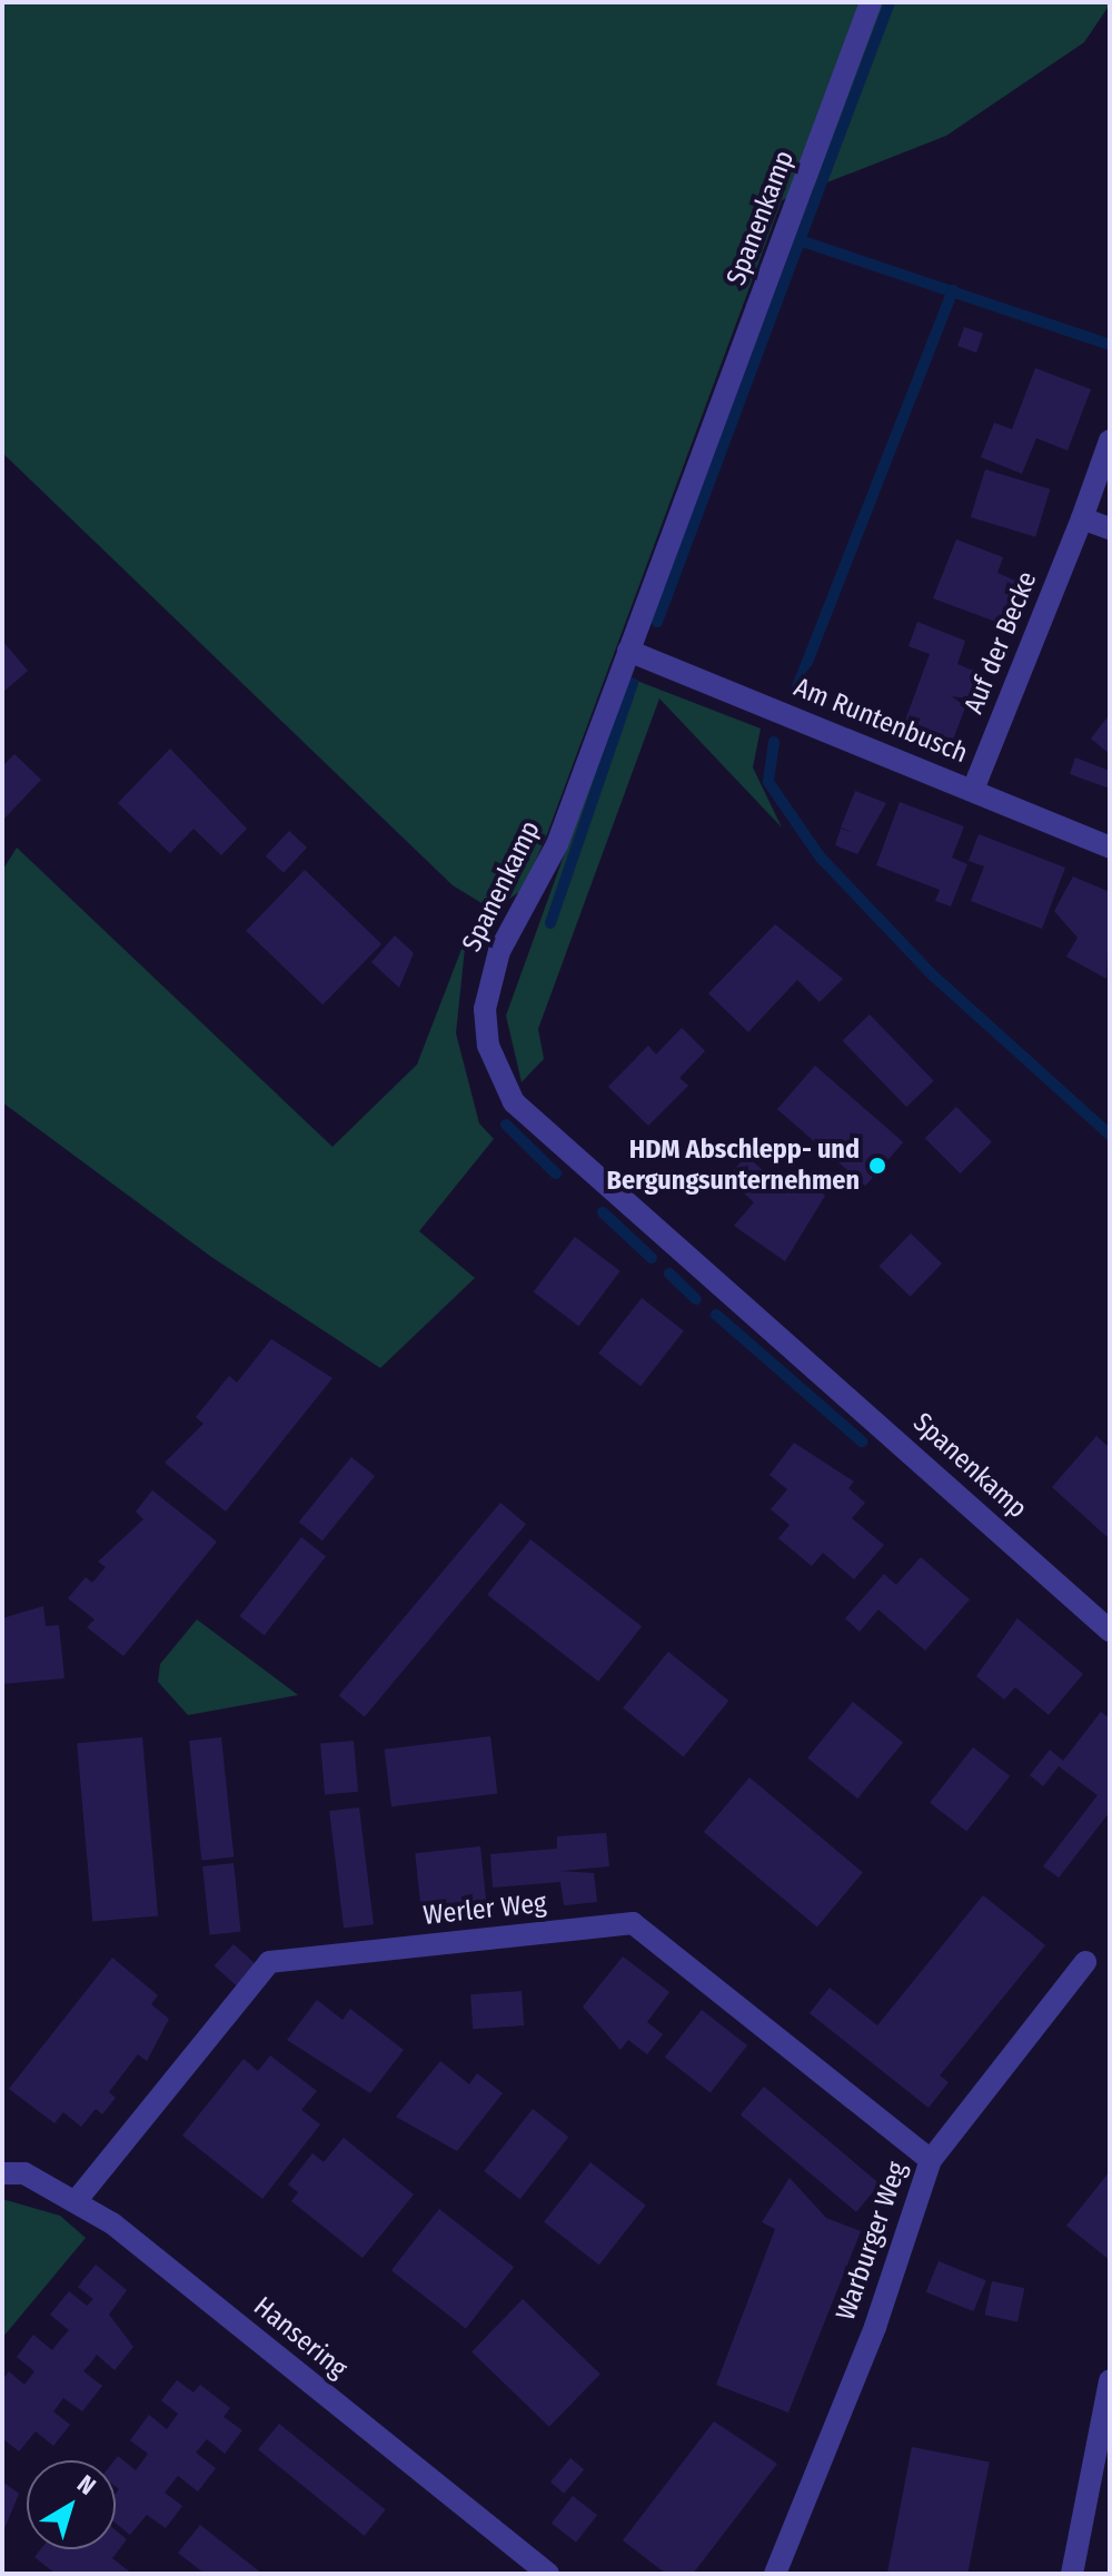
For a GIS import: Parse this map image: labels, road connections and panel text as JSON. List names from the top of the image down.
{
  "streets": {
    "street": [
      "Spanenkamp",
      "Auf der Becke",
      "Am Runtenbusch",
      "Werler Weg",
      "Warburger Weg",
      "Hansering"
    ]
  },
  "crossings": [
    ["Spanenkamp", "Am Runtenbusch"],
    ["Auf der Becke", "Am Runtenbusch"],
    ["Werler Weg", "Warburger Weg"],
    ["Werler Weg", "Hansering"]
  ],
  "places": ["HDM Abschlepp- und Bergungsunternehmen"],
  "north": "top right"
}
